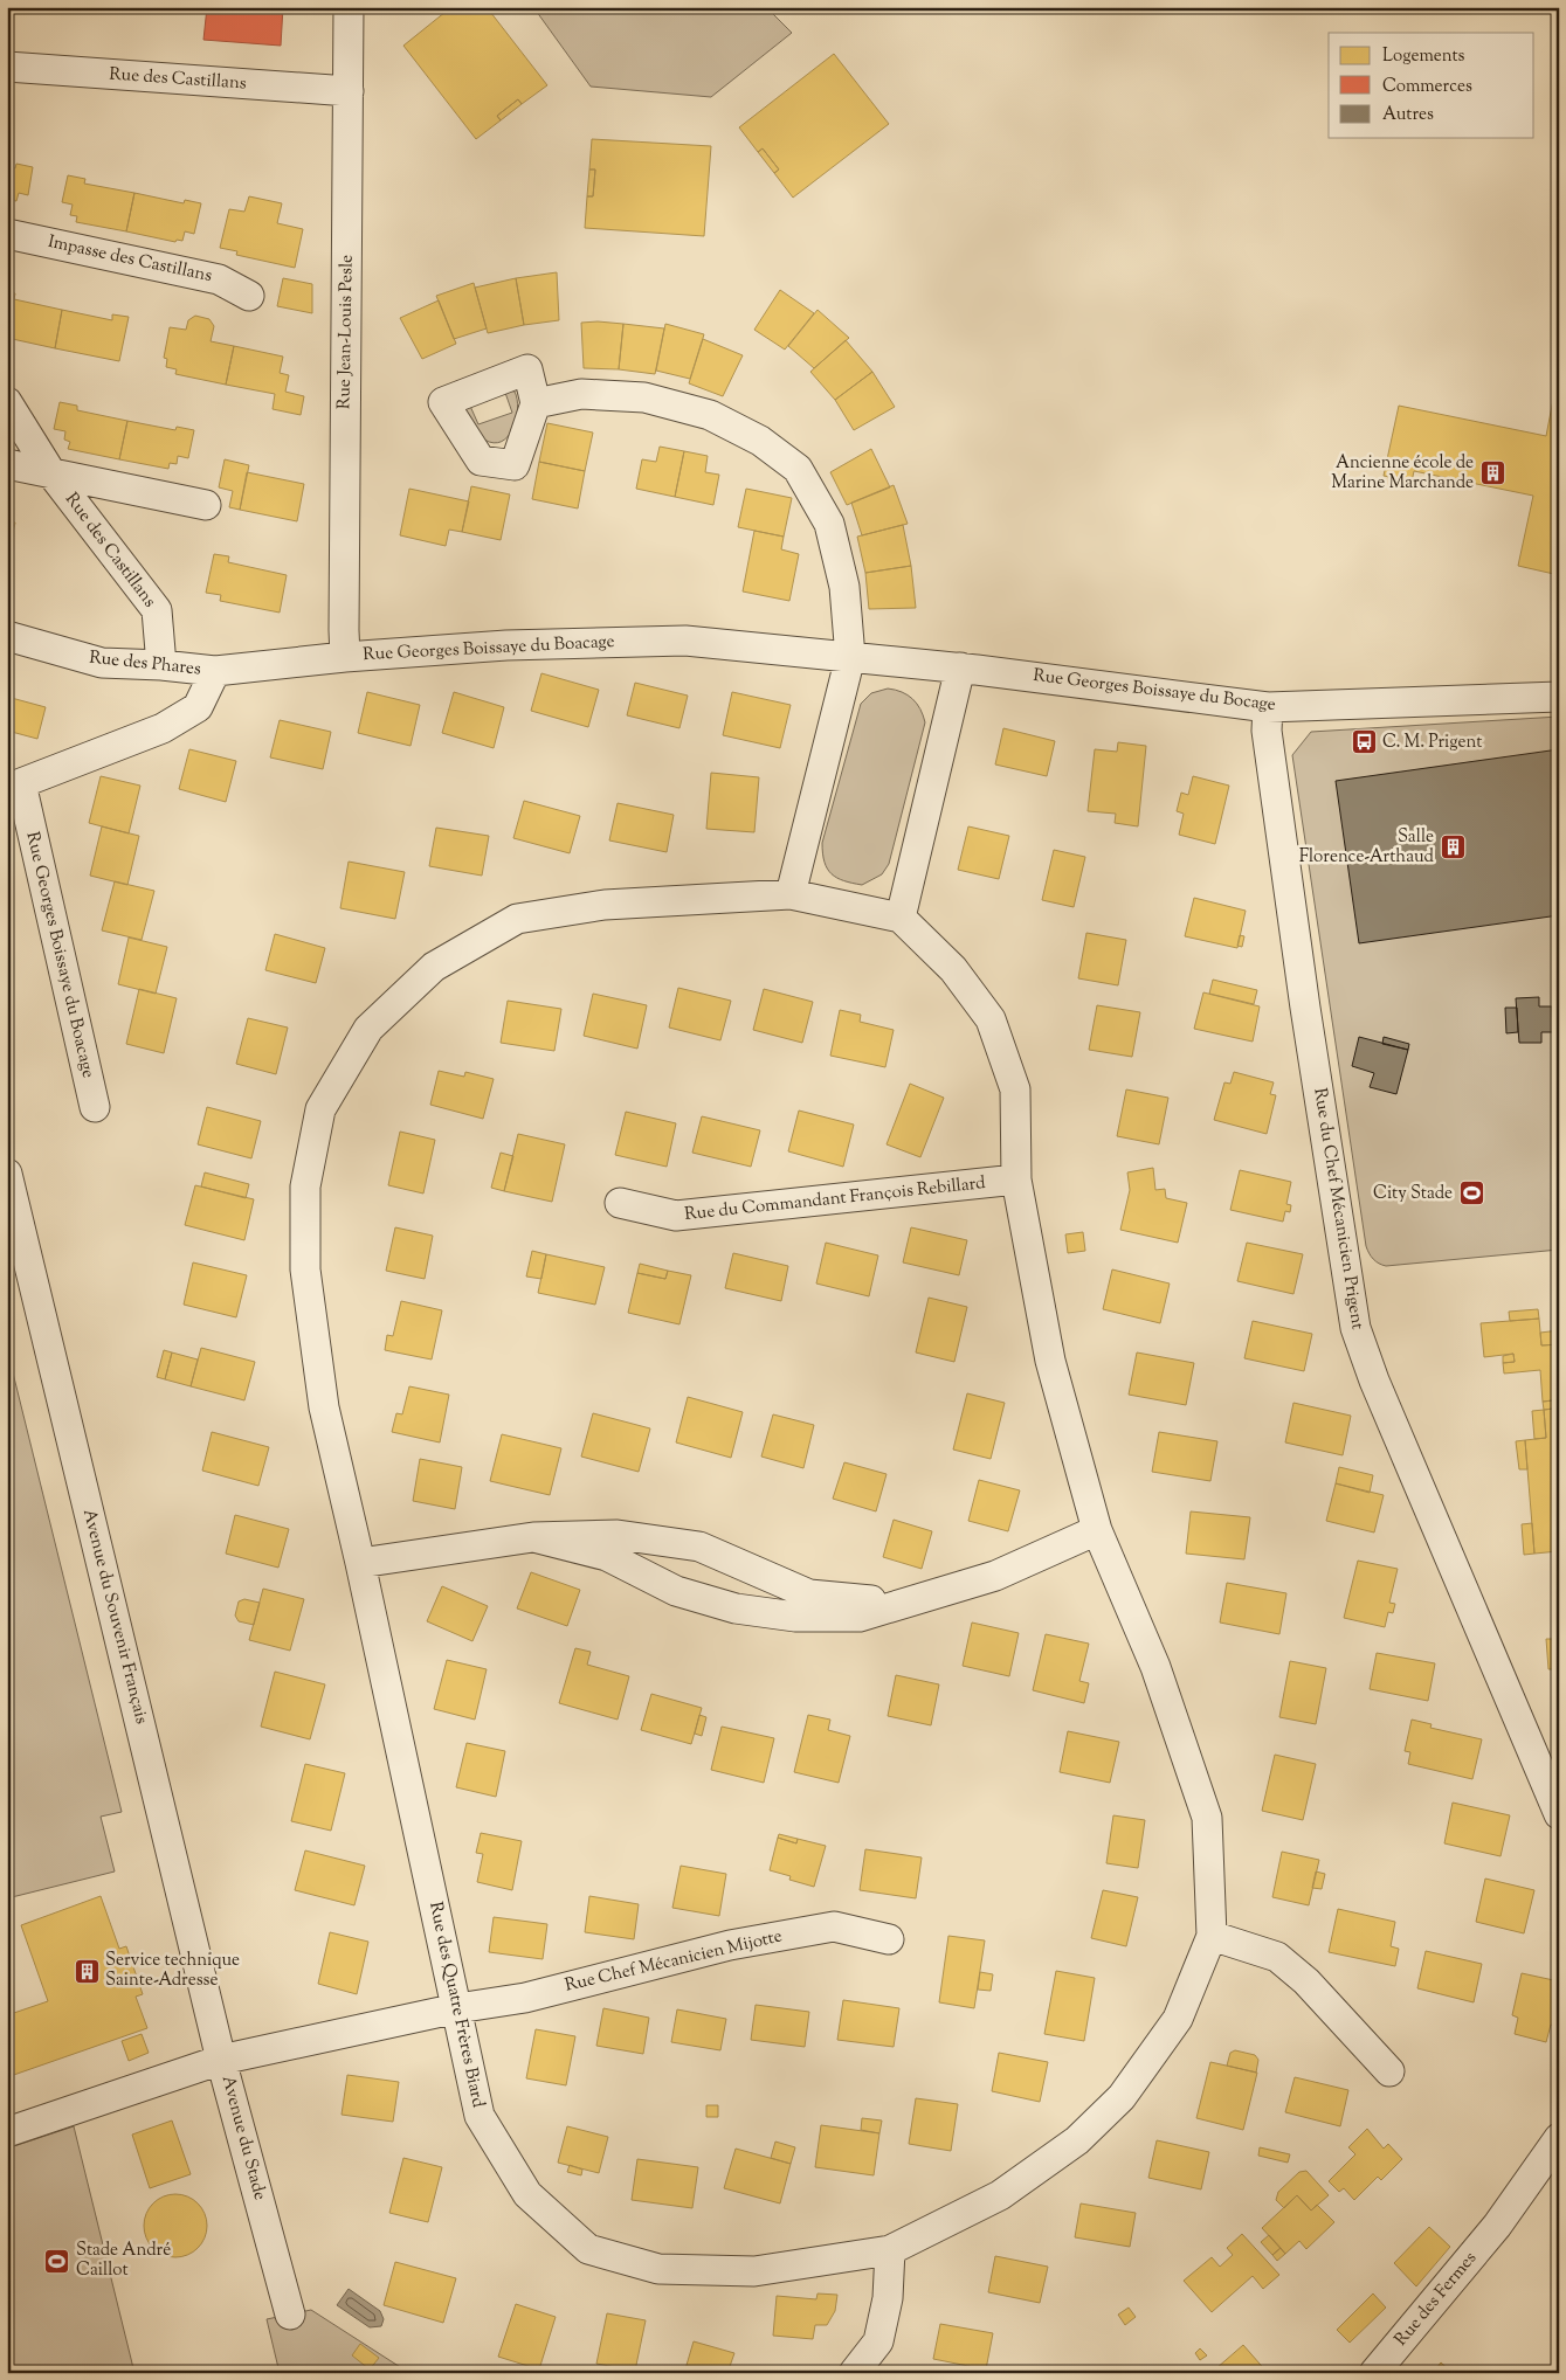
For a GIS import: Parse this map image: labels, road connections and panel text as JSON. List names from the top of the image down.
{
  "streets": {
    "street": [
      "Rue des Castillans",
      "Impasse des Castillans",
      "Rue Jean-Louis Pesle",
      "Rue Georges Boissaye du Boacage",
      "Rue des Phares",
      "Rue Georges Boissaye du Bocage",
      "Rue du Commandant François Rebillard",
      "Rue du Chef Mécanicien Prigent",
      "Avenue du Souvenir Français",
      "Rue Chef Mécanicien Mijotte",
      "Rue des Quatre Frères Biard",
      "Avenue du Stade",
      "Rue des Fermes"
    ]
  },
  "crossings": [
    ["Rue des Castillans", "Rue Jean-Louis Pesle"],
    ["Rue des Castillans", "Rue des Phares"],
    ["Rue Jean-Louis Pesle", "Rue Georges Boissaye du Boacage"],
    ["Rue Georges Boissaye du Boacage", "Rue des Phares"],
    ["Rue Georges Boissaye du Boacage", "Rue Georges Boissaye du Bocage"],
    ["Rue Georges Boissaye du Bocage", "Rue du Chef Mécanicien Prigent"],
    ["Avenue du Souvenir Français", "Avenue du Stade"],
    ["Rue Chef Mécanicien Mijotte", "Rue des Quatre Frères Biard"],
    ["Rue Chef Mécanicien Mijotte", "Avenue du Stade"],
    ["Rue des Quatre Frères Biard", "Avenue du Stade"]
  ],
  "places": {
    "building": ["Ancienne école de Marine Marchande", "Salle Florence-Arthaud", "Service technique Sainte-Adresse"],
    "bus stop": ["C. M. Prigent"],
    "sports": ["City Stade", "Stade André Caillot"]
  },
  "legend": ["Logements", "Commerces", "Autres"]
}
